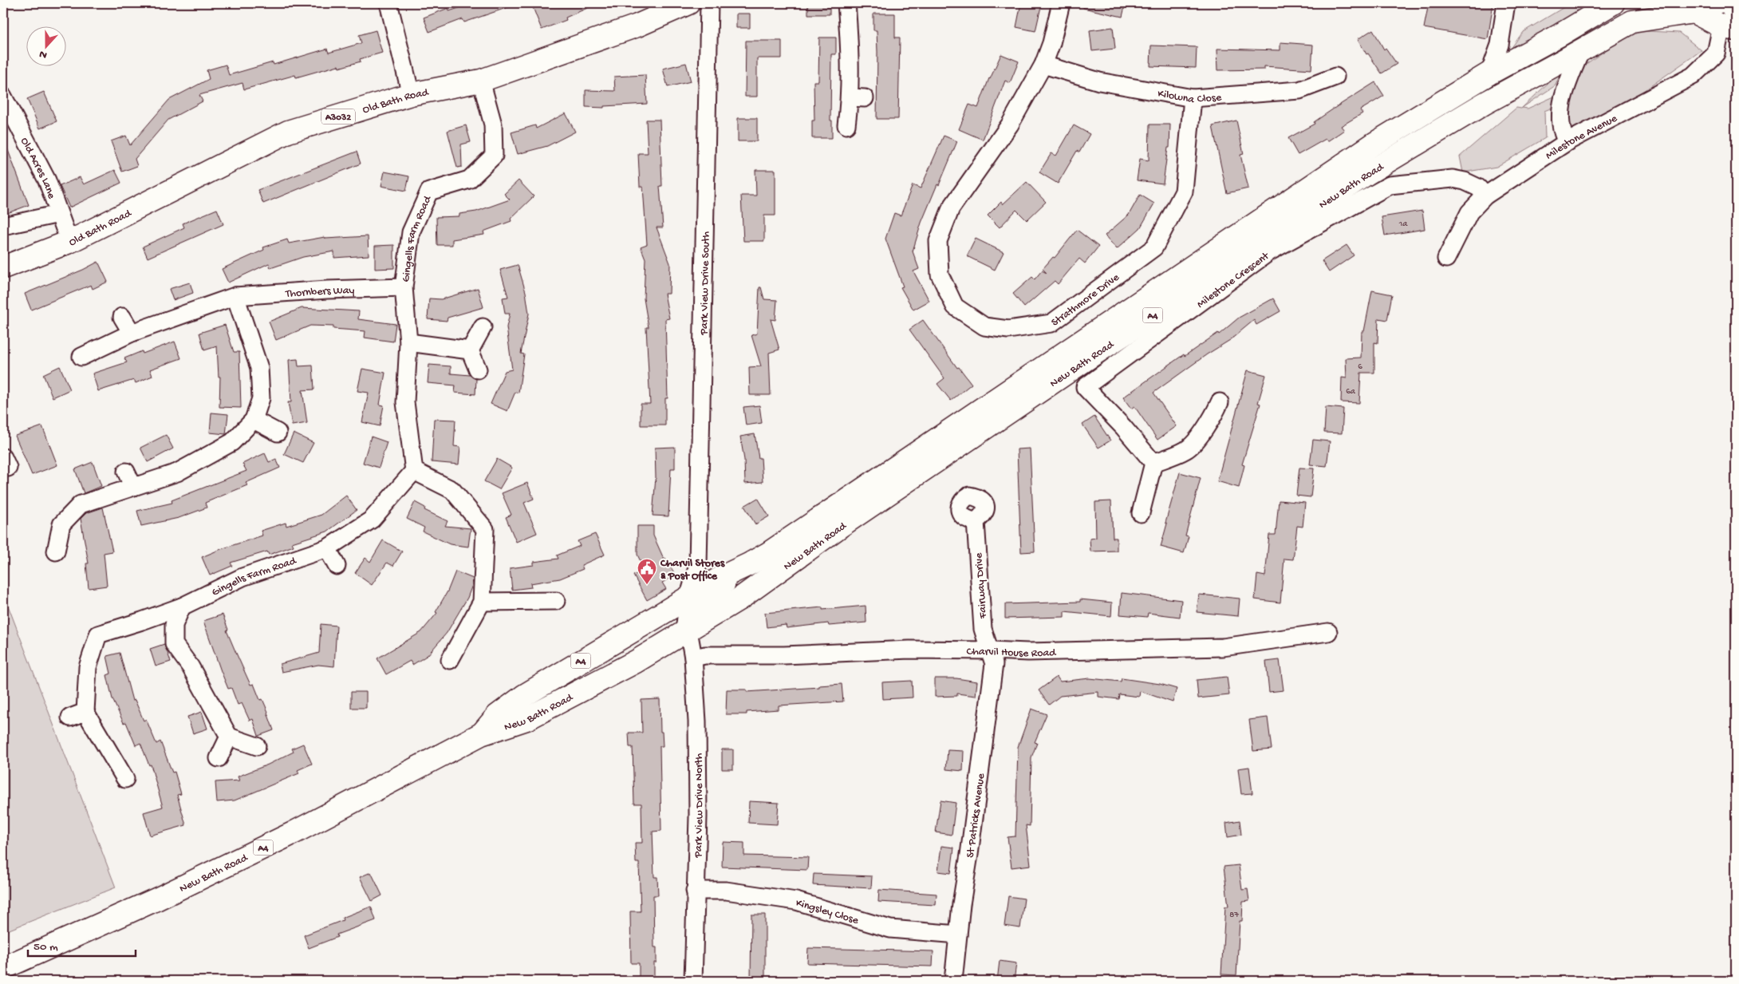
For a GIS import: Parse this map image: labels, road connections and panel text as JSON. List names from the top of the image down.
{
  "streets": {
    "main road": [
      "Old Bath Road",
      "A3032",
      "New Bath Road",
      "A4"
    ],
    "street": [
      "Kilowna Close",
      "Milestone Avenue",
      "Old Acres Lane",
      "Gingells Farm Road",
      "Milestone Crescent",
      "Park View Drive South",
      "Thornbers Way",
      "Strathmore Drive",
      "Fairway Drive",
      "Charvil House Road",
      "Park View Drive North",
      "St Patricks Avenue",
      "Kingsley Close"
    ]
  },
  "crossings": [
    ["Kilowna Close", "Strathmore Drive"],
    ["Old Bath Road", "Old Acres Lane"],
    ["Old Bath Road", "Gingells Farm Road"],
    ["Milestone Avenue", "Milestone Crescent"],
    ["New Bath Road", "Park View Drive South"],
    ["New Bath Road", "A4"],
    ["New Bath Road", "Park View Drive North"],
    ["Gingells Farm Road", "Thornbers Way"],
    ["Park View Drive South", "Park View Drive North"],
    ["Fairway Drive", "Charvil House Road"],
    ["Fairway Drive", "St Patricks Avenue"],
    ["Charvil House Road", "Park View Drive North"],
    ["Charvil House Road", "St Patricks Avenue"],
    ["Park View Drive North", "Kingsley Close"],
    ["St Patricks Avenue", "Kingsley Close"]
  ],
  "places": {
    "public building": ["Charvil Stores & Post Office"]
  },
  "house_numbers": [
    "1a",
    "6",
    "6a",
    "87"
  ],
  "scale_bar": "50 m",
  "north": "bottom"
}
